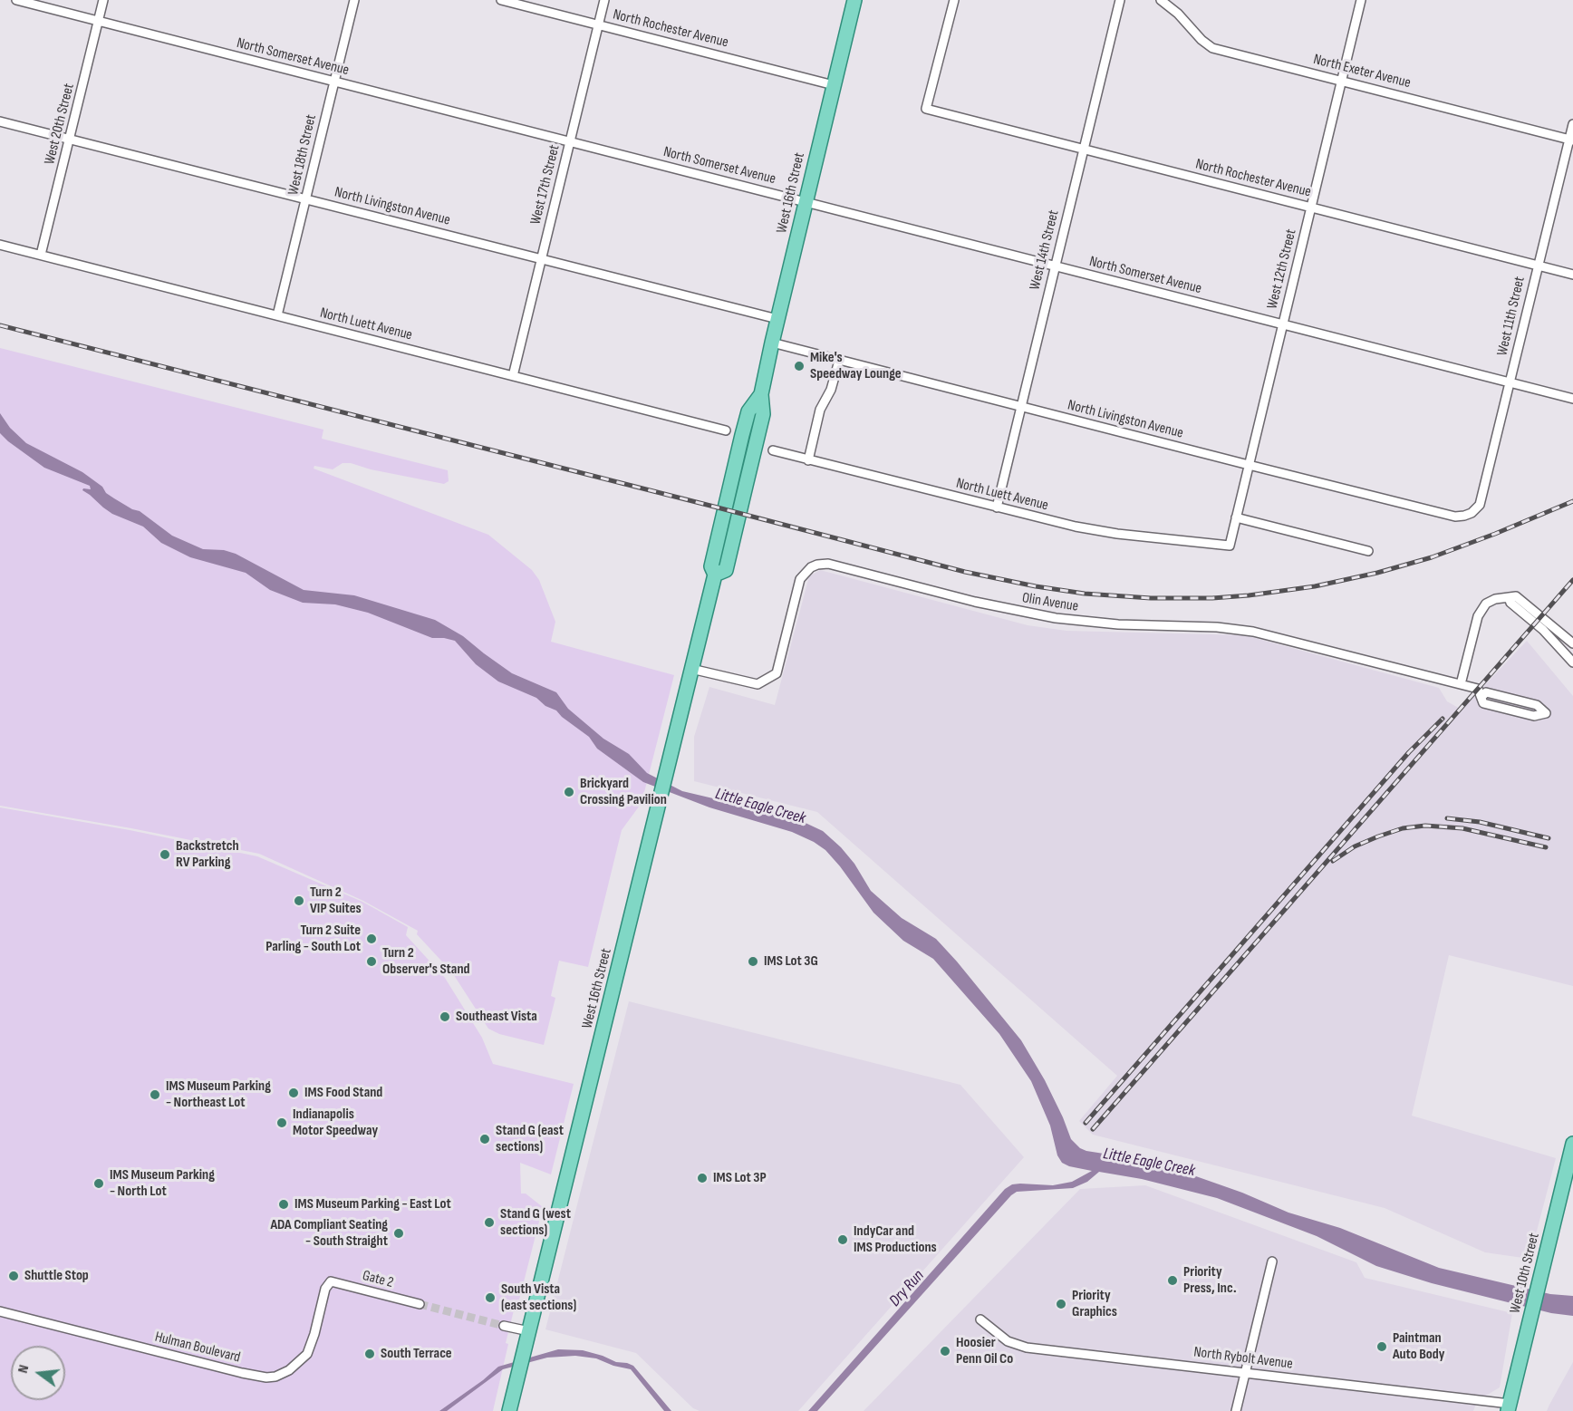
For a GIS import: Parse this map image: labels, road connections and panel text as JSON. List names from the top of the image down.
{
  "streets": {
    "main road": ["West 16th Street", "West 10th Street"],
    "street": [
      "North Rochester Avenue",
      "North Somerset Avenue",
      "North Exeter Avenue",
      "West 20th Street",
      "West 18th Street",
      "West 17th Street",
      "North Livingston Avenue",
      "West 14th Street",
      "West 12th Street",
      "West 11th Street",
      "North Luett Avenue",
      "Olin Avenue",
      "Gate 2",
      "Hulman Boulevard",
      "North Rybolt Avenue"
    ]
  },
  "crossings": [
    ["North Rochester Avenue", "West 17th Street"],
    ["North Rochester Avenue", "West 16th Street"],
    ["North Rochester Avenue", "West 14th Street"],
    ["North Rochester Avenue", "West 12th Street"],
    ["North Rochester Avenue", "West 11th Street"],
    ["North Somerset Avenue", "West 20th Street"],
    ["North Somerset Avenue", "West 18th Street"],
    ["North Somerset Avenue", "West 17th Street"],
    ["North Somerset Avenue", "West 16th Street"],
    ["North Somerset Avenue", "West 14th Street"],
    ["North Somerset Avenue", "West 12th Street"],
    ["North Somerset Avenue", "West 11th Street"],
    ["North Exeter Avenue", "West 12th Street"],
    ["North Exeter Avenue", "West 11th Street"],
    ["West 20th Street", "North Livingston Avenue"],
    ["West 20th Street", "North Luett Avenue"],
    ["West 18th Street", "North Livingston Avenue"],
    ["West 18th Street", "North Luett Avenue"],
    ["West 17th Street", "North Livingston Avenue"],
    ["West 17th Street", "North Luett Avenue"],
    ["West 16th Street", "North Livingston Avenue"],
    ["West 16th Street", "Olin Avenue"],
    ["North Livingston Avenue", "West 14th Street"],
    ["North Livingston Avenue", "West 12th Street"],
    ["North Livingston Avenue", "West 11th Street"],
    ["West 14th Street", "North Luett Avenue"],
    ["West 12th Street", "North Luett Avenue"],
    ["West 10th Street", "North Rybolt Avenue"],
    ["Gate 2", "Hulman Boulevard"]
  ],
  "water": ["Little Eagle Creek", "Dry Run"],
  "places": [
    "Mike's Speedway Lounge",
    "Brickyard Crossing Pavilion",
    "Backstretch RV Parking",
    "Turn 2 VIP Suites",
    "Turn 2 Suite Parling - South Lot",
    "Turn 2 Observer's Stand",
    "IMS Lot 3G",
    "Southeast Vista",
    "IMS Food Stand",
    "IMS Museum Parking - Northeast Lot",
    "Indianapolis Motor Speedway",
    "Stand G (east sections)",
    "IMS Lot 3P",
    "IMS Museum Parking - North Lot",
    "IMS Museum Parking - East Lot",
    "Stand G (west sections)",
    "ADA Compliant Seating - South Straight",
    "IndyCar and IMS Productions",
    "Shuttle Stop",
    "Priority Press, Inc.",
    "South Vista (east sections)",
    "Priority Graphics",
    "Paintman Auto Body",
    "Hoosier Penn Oil Co",
    "South Terrace"
  ],
  "north": "left"
}
